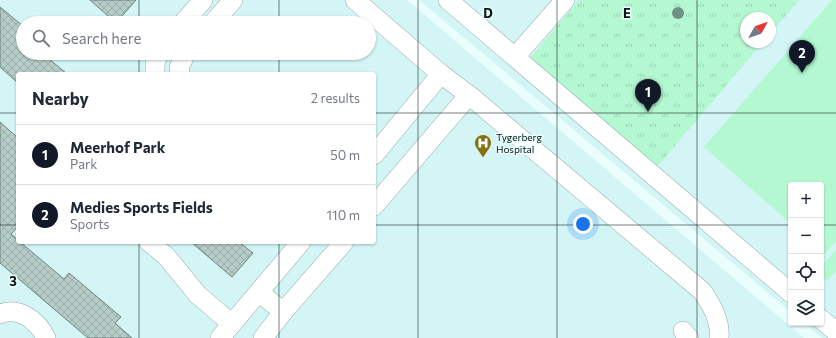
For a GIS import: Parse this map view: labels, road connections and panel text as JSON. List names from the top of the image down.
{
  "places": {
    "hospital": ["Tygerberg Hospital"]
  },
  "north": "top right",
  "page": {
    "search": "Search here",
    "pins": ["2", "1"],
    "heading": ["Nearby", "2 results"],
    "list": [
      {
        "mark": "1",
        "name": "Meerhof Park",
        "note": "Park",
        "value": "50 m"
      },
      {
        "mark": "2",
        "name": "Medies Sports Fields",
        "note": "Sports",
        "value": "110 m"
      }
    ],
    "map_buttons": ["+", "−"]
  },
  "grid": {
    "columns": ["D", "E"],
    "rows": ["3"]
  }
}
